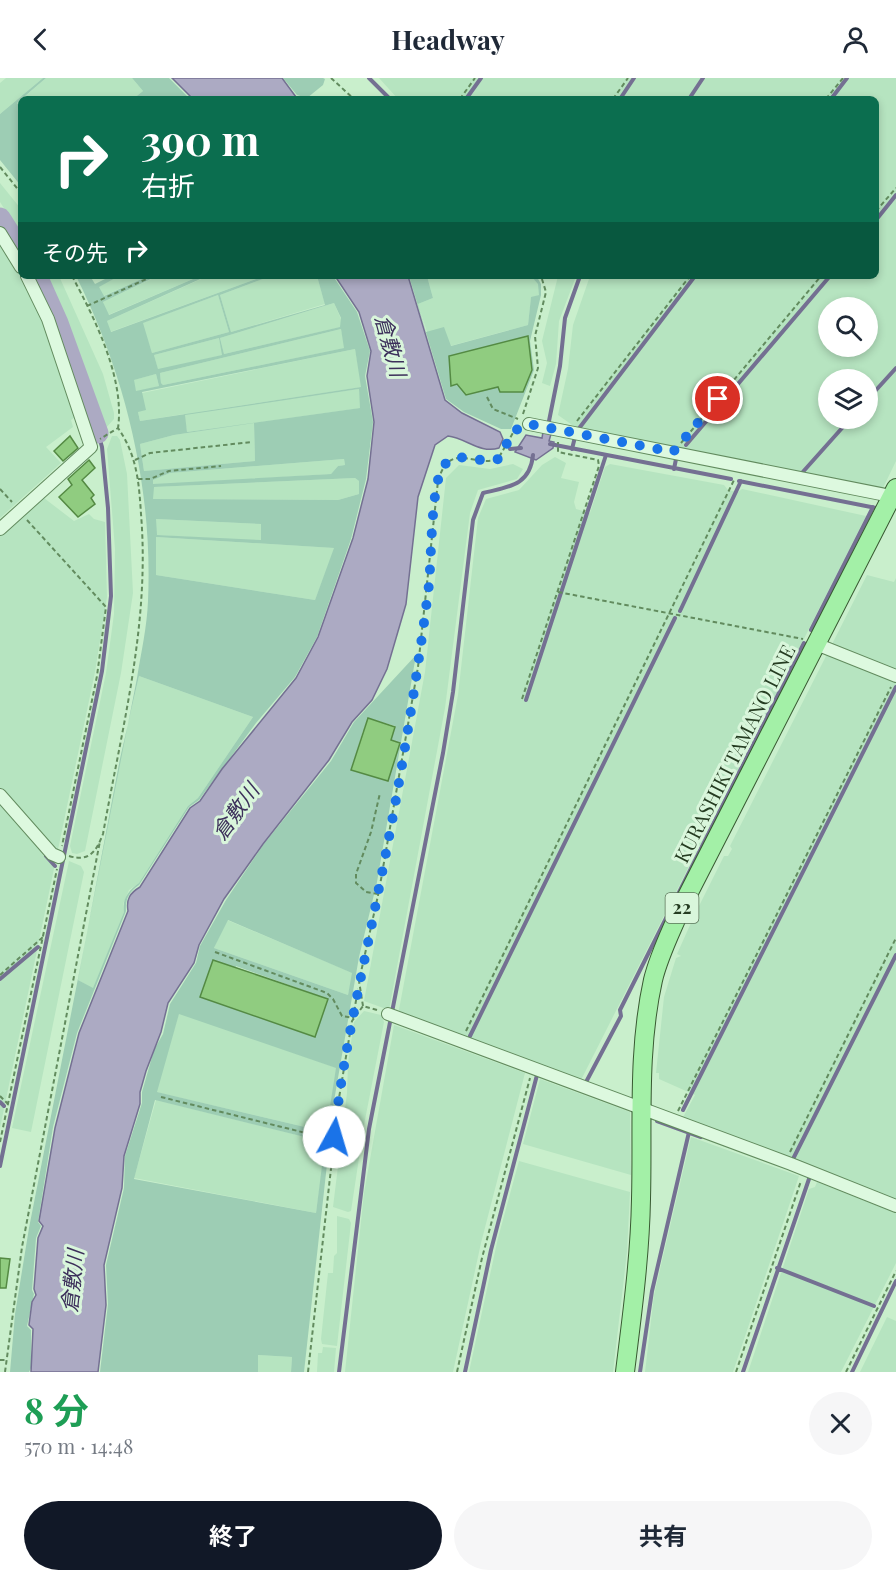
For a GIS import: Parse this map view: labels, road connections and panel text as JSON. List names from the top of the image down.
{
  "streets": {
    "main road": ["KURASHIKI TAMANO LINE", "22"]
  },
  "water": ["倉敷川"],
  "page": {
    "header": "Headway",
    "turn": ["390 m", "右折"],
    "then": "その先",
    "heading": ["8 分", "570 m · 14:48"],
    "buttons": ["終了", "共有"]
  }
}
